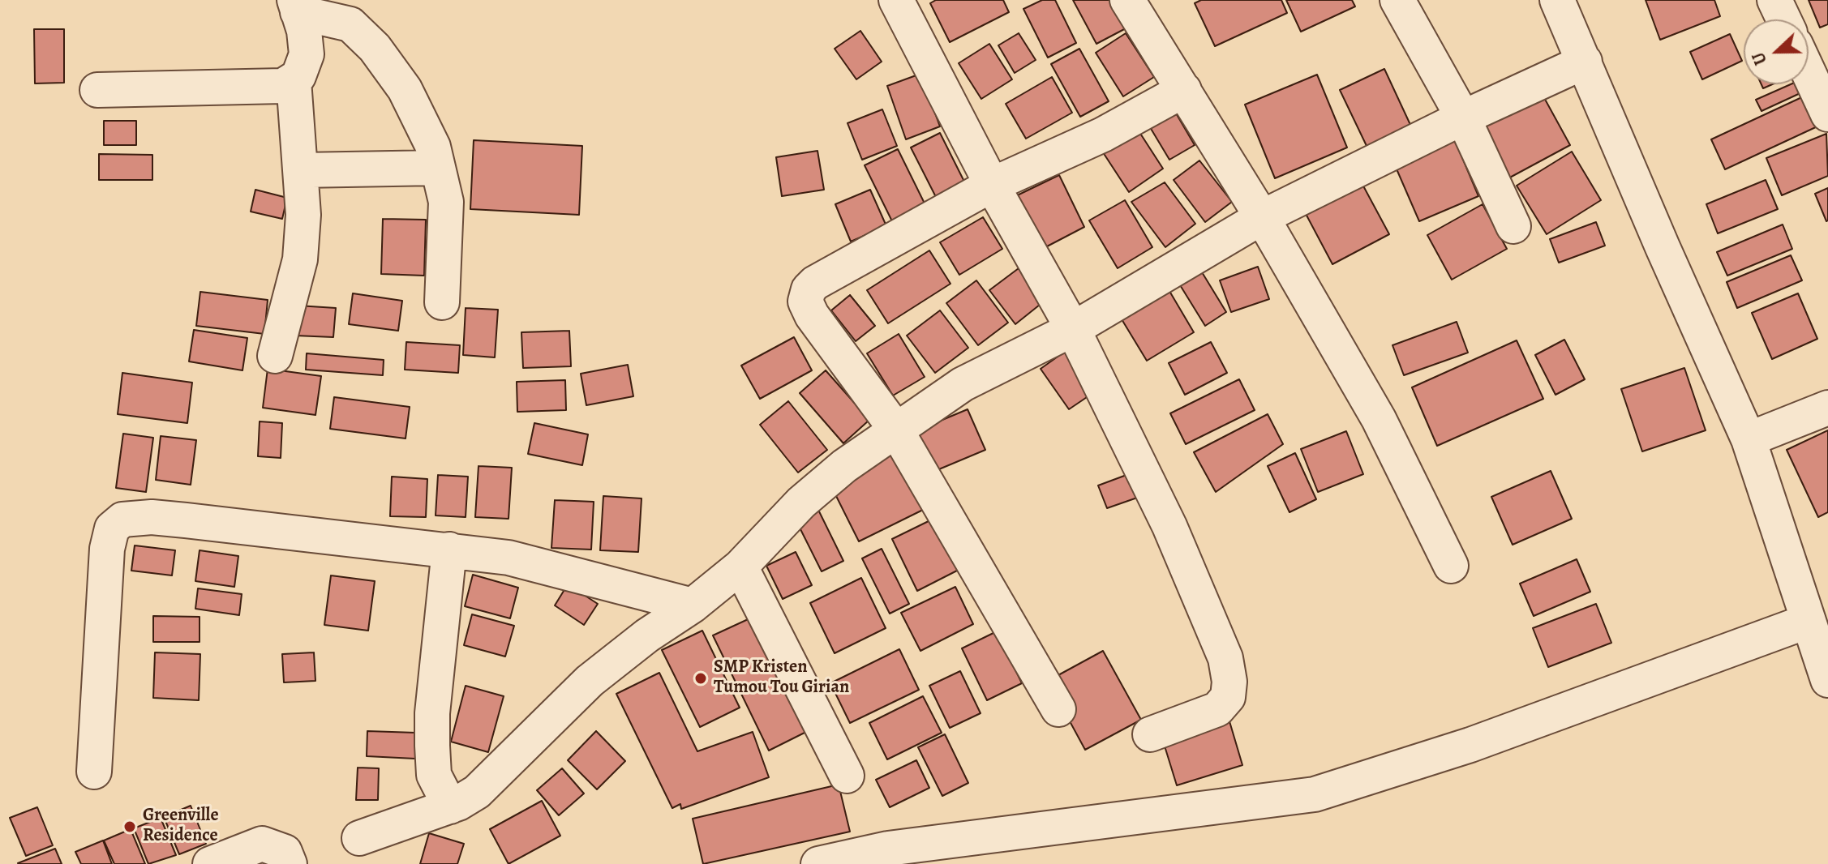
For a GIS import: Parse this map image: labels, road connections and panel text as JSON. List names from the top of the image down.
{
  "places": ["SMP Kristen Tumou Tou Girian", "Greenville Residence"],
  "north": "left"
}
